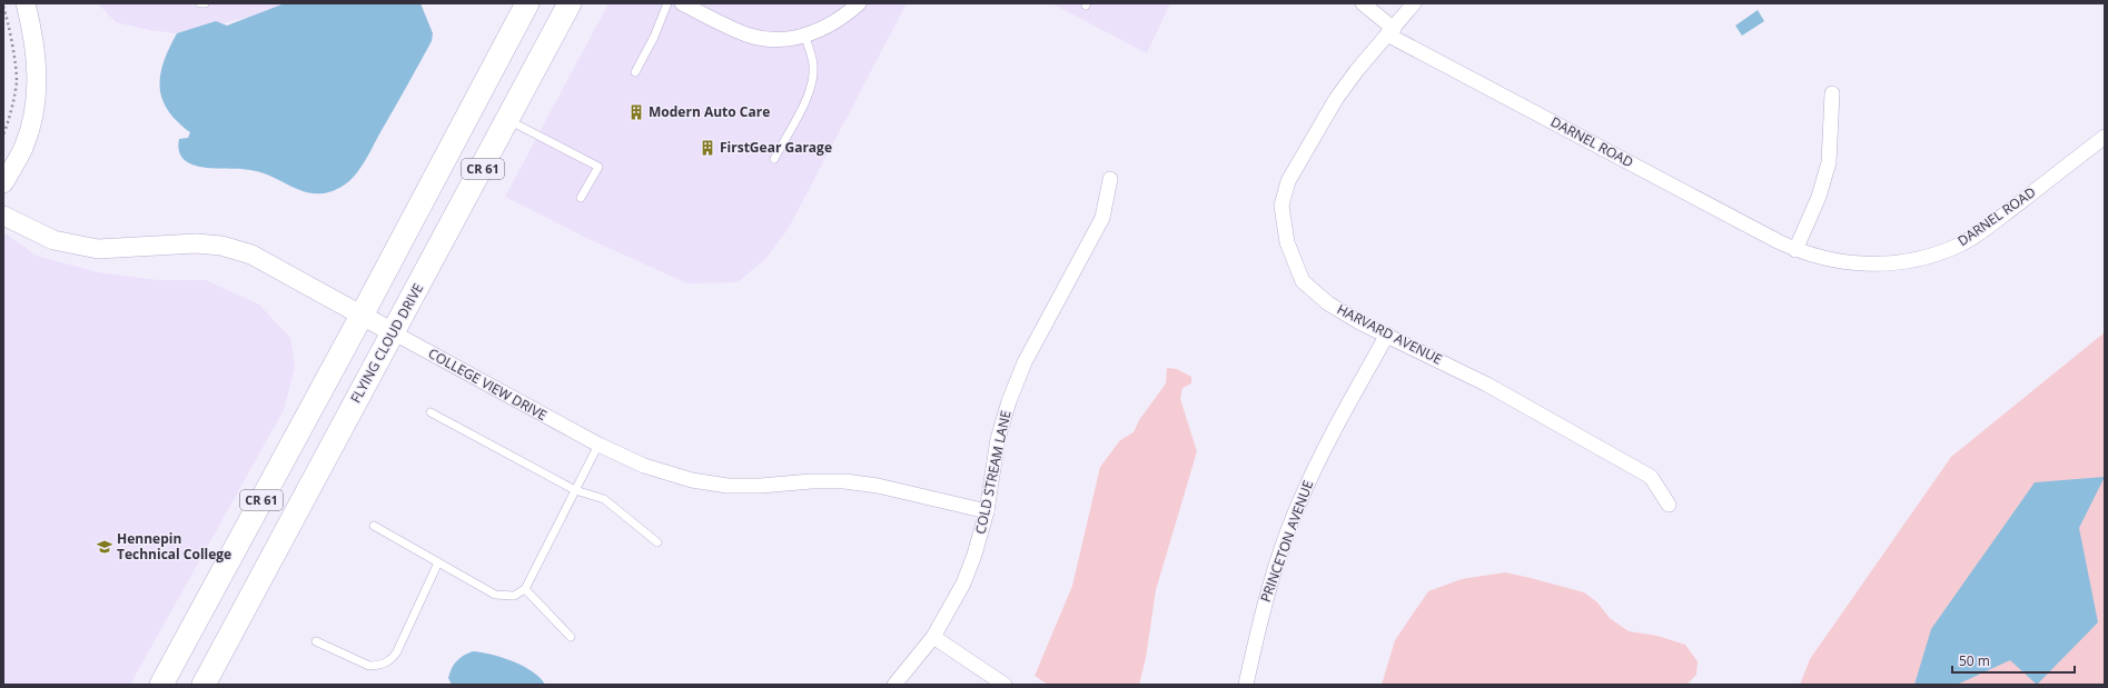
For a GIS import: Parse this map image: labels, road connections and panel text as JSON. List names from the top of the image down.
{
  "streets": {
    "main road": ["CR 61", "FLYING CLOUD DRIVE"],
    "street": [
      "DARNEL ROAD",
      "HARVARD AVENUE",
      "COLLEGE VIEW DRIVE",
      "COLD STREAM LANE",
      "PRINCETON AVENUE"
    ]
  },
  "crossings": [
    ["DARNEL ROAD", "HARVARD AVENUE"],
    ["CR 61", "COLLEGE VIEW DRIVE"],
    ["HARVARD AVENUE", "PRINCETON AVENUE"],
    ["FLYING CLOUD DRIVE", "COLLEGE VIEW DRIVE"],
    ["COLLEGE VIEW DRIVE", "COLD STREAM LANE"]
  ],
  "places": {
    "building": ["Modern Auto Care", "FirstGear Garage"],
    "school or university": ["Hennepin Technical College"]
  },
  "scale_bar": "50 m"
}
